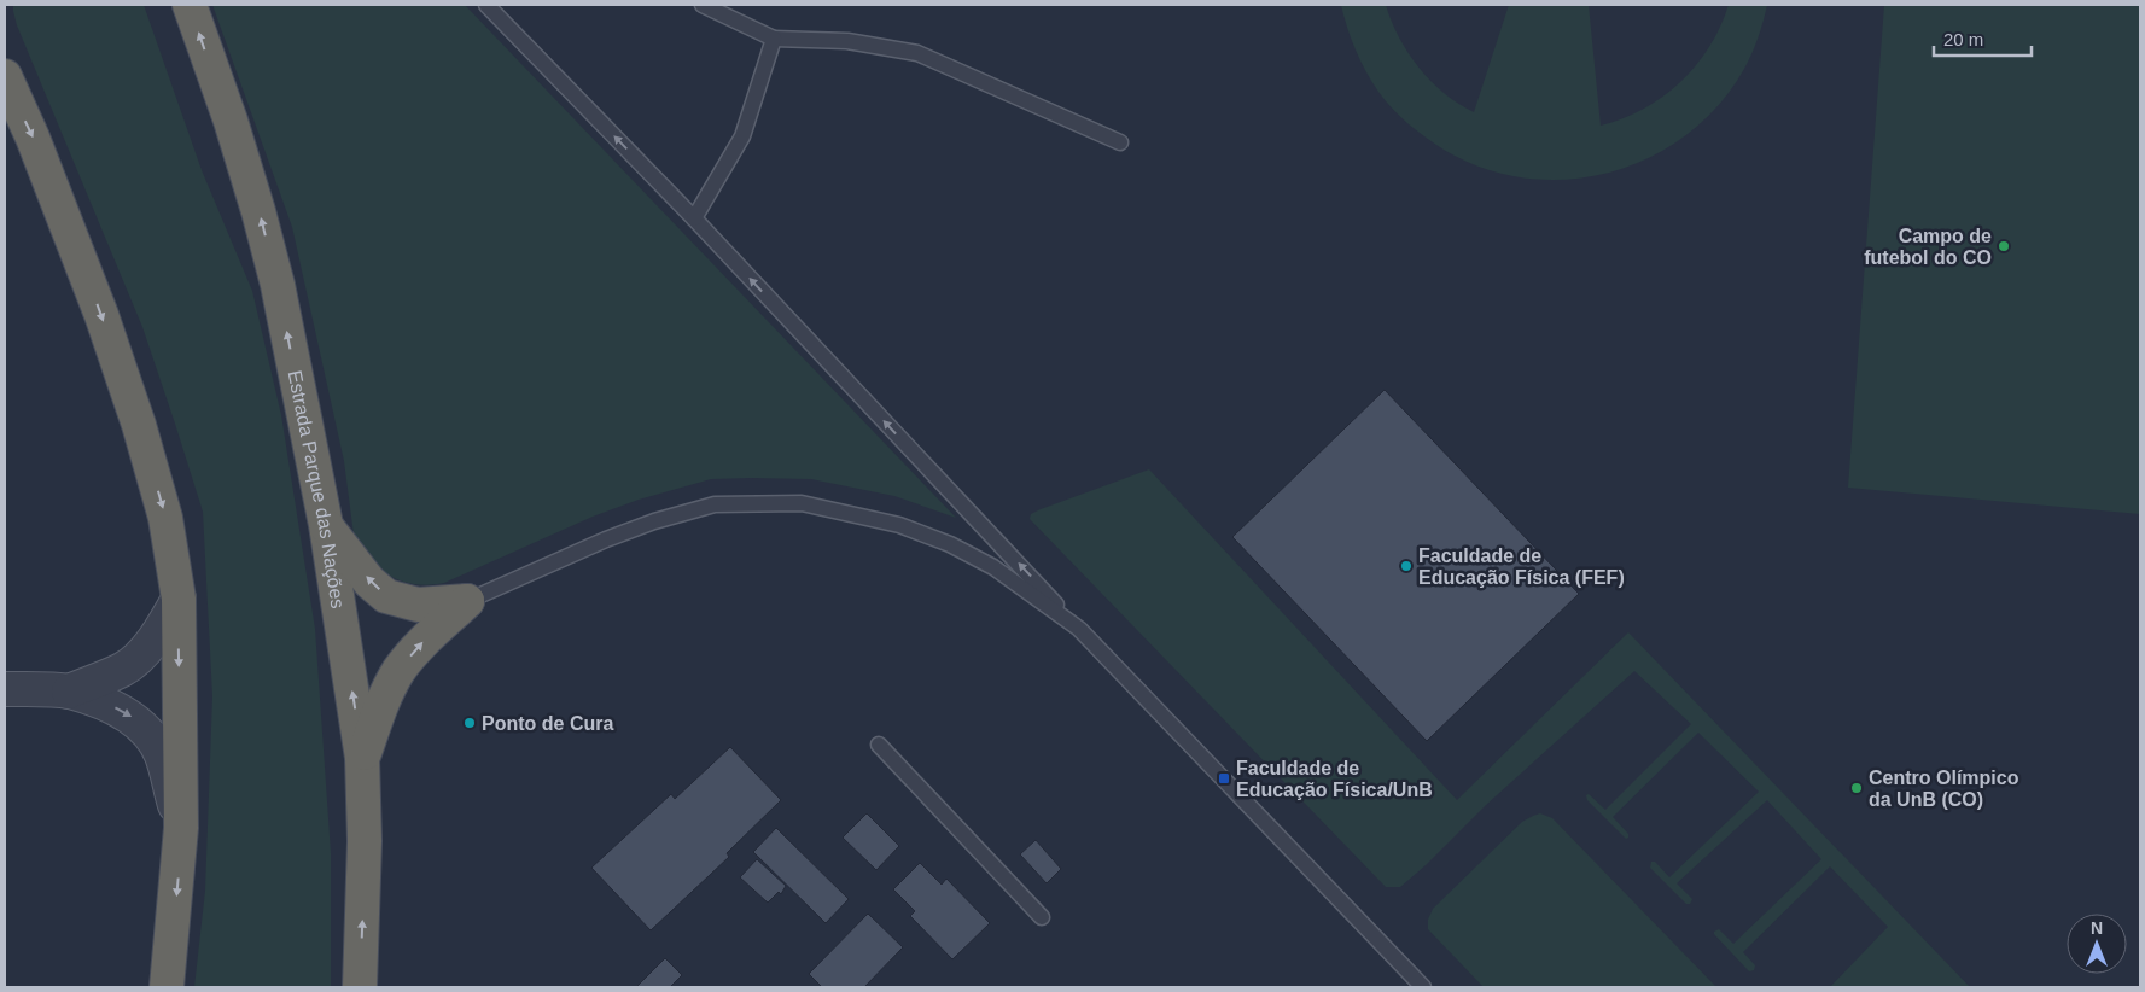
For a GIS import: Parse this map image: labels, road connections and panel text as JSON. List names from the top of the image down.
{
  "streets": {
    "highway": ["Estrada Parque das Nações"]
  },
  "places": {
    "other": [
      "Campo de futebol do CO",
      "Faculdade de Educação Física (FEF)",
      "Ponto de Cura",
      "Centro Olímpico da UnB (CO)"
    ],
    "transit": ["Faculdade de Educação Física/UnB"]
  },
  "scale_bar": "20 m",
  "north": "top"
}
